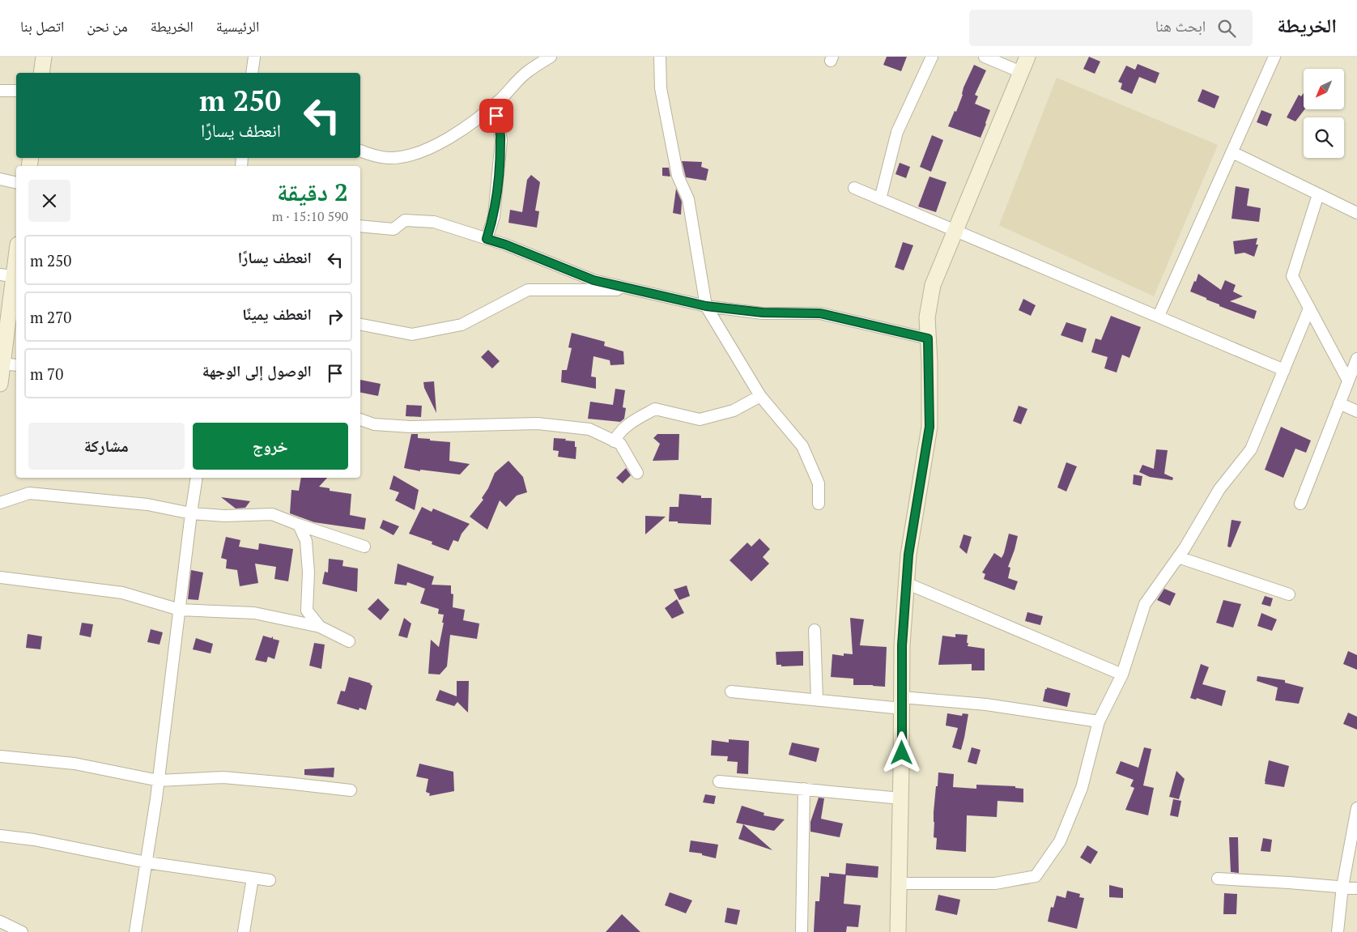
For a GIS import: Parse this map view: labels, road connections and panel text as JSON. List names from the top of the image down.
{
  "north": "bottom left",
  "page": {
    "header": "الخريطة",
    "search": "ابحث هنا",
    "nav": [
      "الرئيسية",
      "الخريطة",
      "من نحن",
      "اتصل بنا"
    ],
    "turn": ["250 m", "انعطف يسارًا"],
    "heading": ["2 دقيقة", "590 m · 15:10"],
    "list": [
      {
        "name": "انعطف يسارًا",
        "value": "250 m"
      },
      {
        "name": "انعطف يمينًا",
        "value": "270 m"
      },
      {
        "name": "الوصول إلى الوجهة",
        "value": "70 m"
      }
    ],
    "buttons": ["خروج", "مشاركة"]
  }
}
